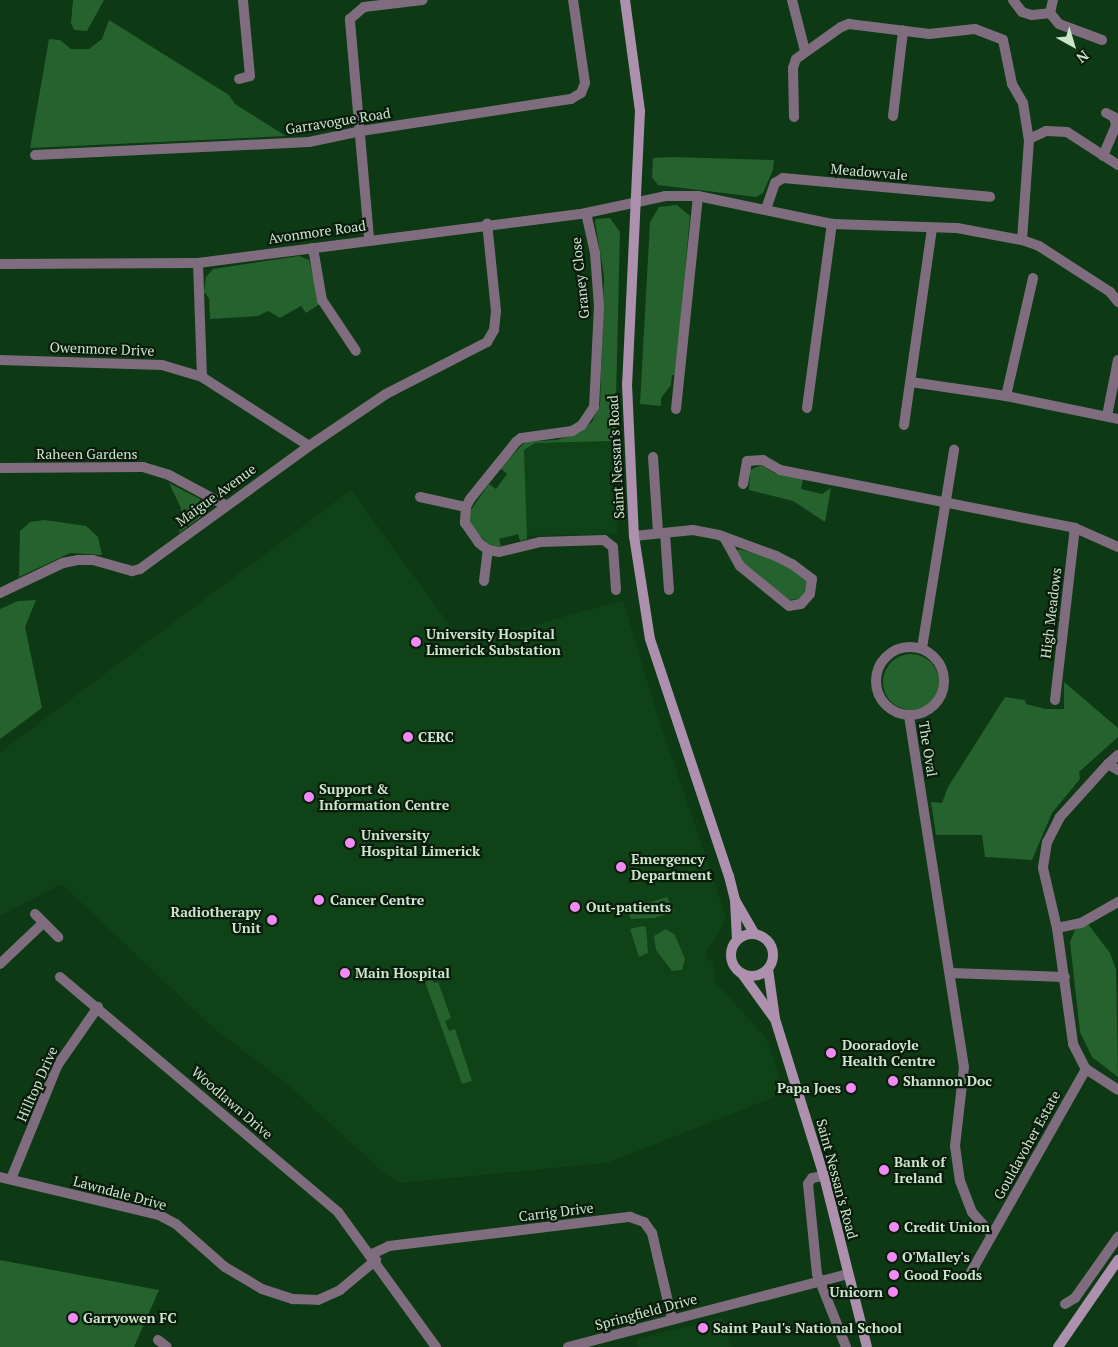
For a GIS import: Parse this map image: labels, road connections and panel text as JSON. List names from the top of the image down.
{
  "streets": {
    "main road": ["Saint Nessan's Road"],
    "street": [
      "Garravogue Road",
      "Meadowvale",
      "Avonmore Road",
      "Graney Close",
      "Owenmore Drive",
      "Raheen Gardens",
      "Maigue Avenue",
      "High Meadows",
      "The Oval",
      "Hilltop Drive",
      "Woodlawn Drive",
      "Gouldavoher Estate",
      "Lawndale Drive",
      "Carrig Drive",
      "Springfield Drive"
    ]
  },
  "crossings": [
    ["Avonmore Road", "Graney Close"],
    ["Avonmore Road", "Saint Nessan's Road"],
    ["Avonmore Road", "Maigue Avenue"],
    ["Owenmore Drive", "Maigue Avenue"],
    ["Raheen Gardens", "Maigue Avenue"],
    ["Saint Nessan's Road", "Springfield Drive"],
    ["Hilltop Drive", "Woodlawn Drive"],
    ["Hilltop Drive", "Lawndale Drive"],
    ["Woodlawn Drive", "Lawndale Drive"],
    ["Woodlawn Drive", "Carrig Drive"],
    ["Lawndale Drive", "Carrig Drive"],
    ["Carrig Drive", "Springfield Drive"]
  ],
  "places": [
    "University Hospital Limerick Substation",
    "CERC",
    "Support & Information Centre",
    "University Hospital Limerick",
    "Emergency Department",
    "Cancer Centre",
    "Out-patients",
    "Radiotherapy Unit",
    "Main Hospital",
    "Dooradoyle Health Centre",
    "Shannon Doc",
    "Papa Joes",
    "Bank of Ireland",
    "Credit Union",
    "O'Malley's",
    "Good Foods",
    "Unicorn",
    "Garryowen FC",
    "Saint Paul's National School"
  ],
  "north": "bottom right"
}
